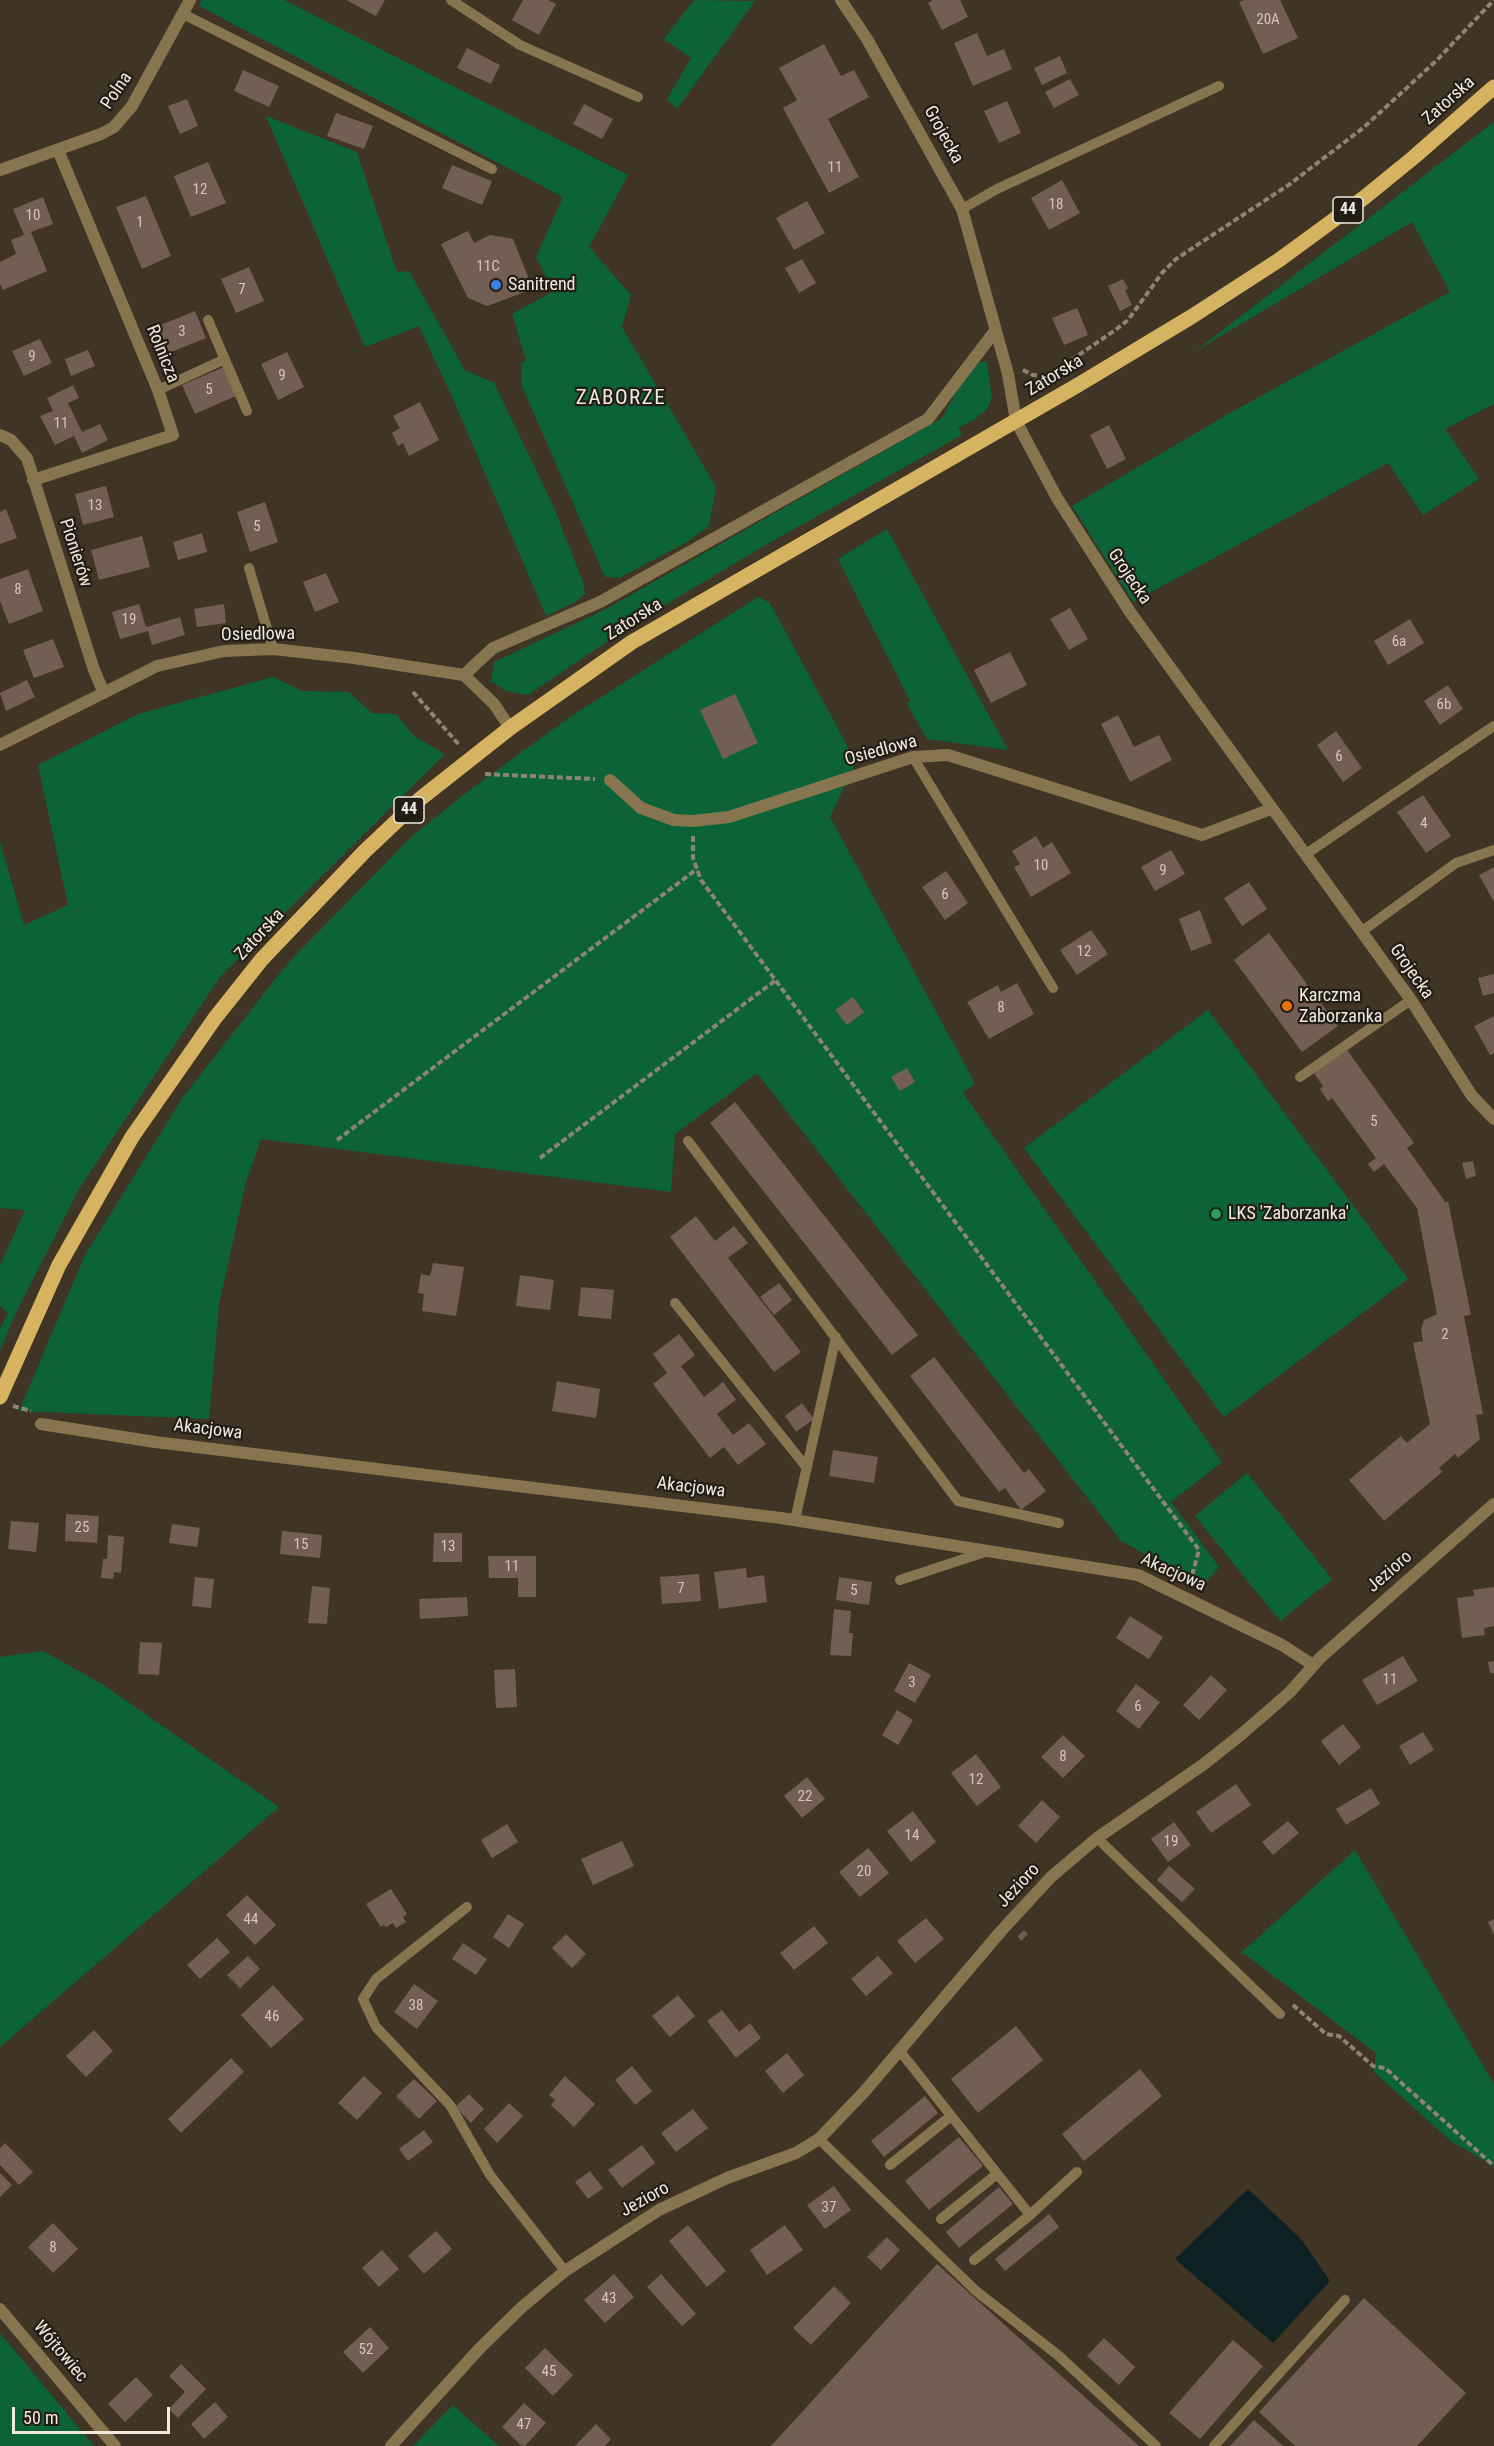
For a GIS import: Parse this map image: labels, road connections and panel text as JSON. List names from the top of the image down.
{
  "streets": {
    "main road": ["Zatorska", "44"],
    "street": [
      "Polna",
      "Grojecka",
      "Rolnicza",
      "Pionierów",
      "Osiedlowa",
      "Akacjowa",
      "Jezioro",
      "Wójtowiec"
    ]
  },
  "crossings": [
    ["Polna", "Rolnicza"],
    ["Zatorska", "Grojecka"],
    ["Grojecka", "Osiedlowa"],
    ["Rolnicza", "Pionierów"],
    ["Pionierów", "Osiedlowa"],
    ["Akacjowa", "Jezioro"]
  ],
  "districts": ["ZABORZE"],
  "places": ["Sanitrend", "Karczma Zaborzanka", "LKS 'Zaborzanka'"],
  "house_numbers": [
    "20A",
    "11",
    "12",
    "18",
    "10",
    "1",
    "11C",
    "7",
    "3",
    "9",
    "9",
    "5",
    "11",
    "13",
    "5",
    "8",
    "19",
    "6a",
    "6b",
    "6",
    "4",
    "10",
    "9",
    "6",
    "12",
    "8",
    "5",
    "2",
    "25",
    "15",
    "13",
    "11",
    "7",
    "5",
    "11",
    "3",
    "6",
    "8",
    "12",
    "22",
    "14",
    "19",
    "20",
    "44",
    "38",
    "46",
    "37",
    "8",
    "43",
    "52",
    "45",
    "47"
  ],
  "scale_bar": "50 m"
}
